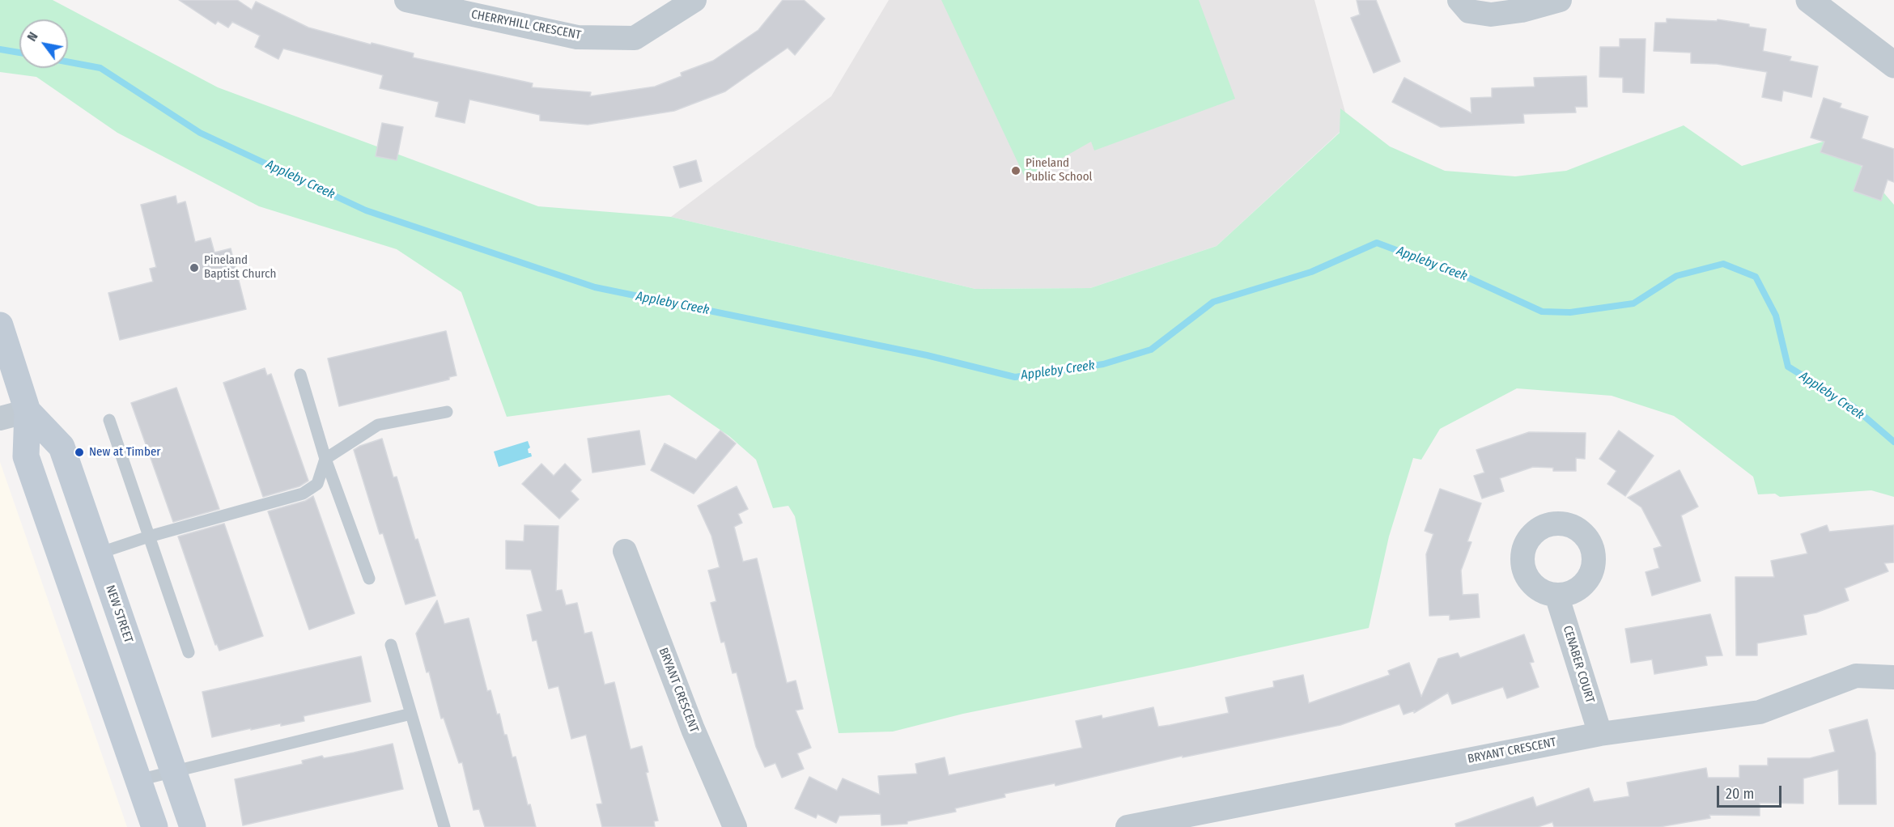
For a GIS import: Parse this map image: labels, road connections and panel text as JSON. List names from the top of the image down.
{
  "streets": {
    "main road": ["NEW STREET"],
    "street": ["CHERRYHILL CRESCENT", "CENABER COURT", "BRYANT CRESCENT"]
  },
  "crossings": [
    ["CENABER COURT", "BRYANT CRESCENT"]
  ],
  "water": ["Appleby Creek"],
  "places": ["Pineland Public School", "Pineland Baptist Church", "New at Timber"],
  "scale_bar": "20 m",
  "north": "top left"
}
